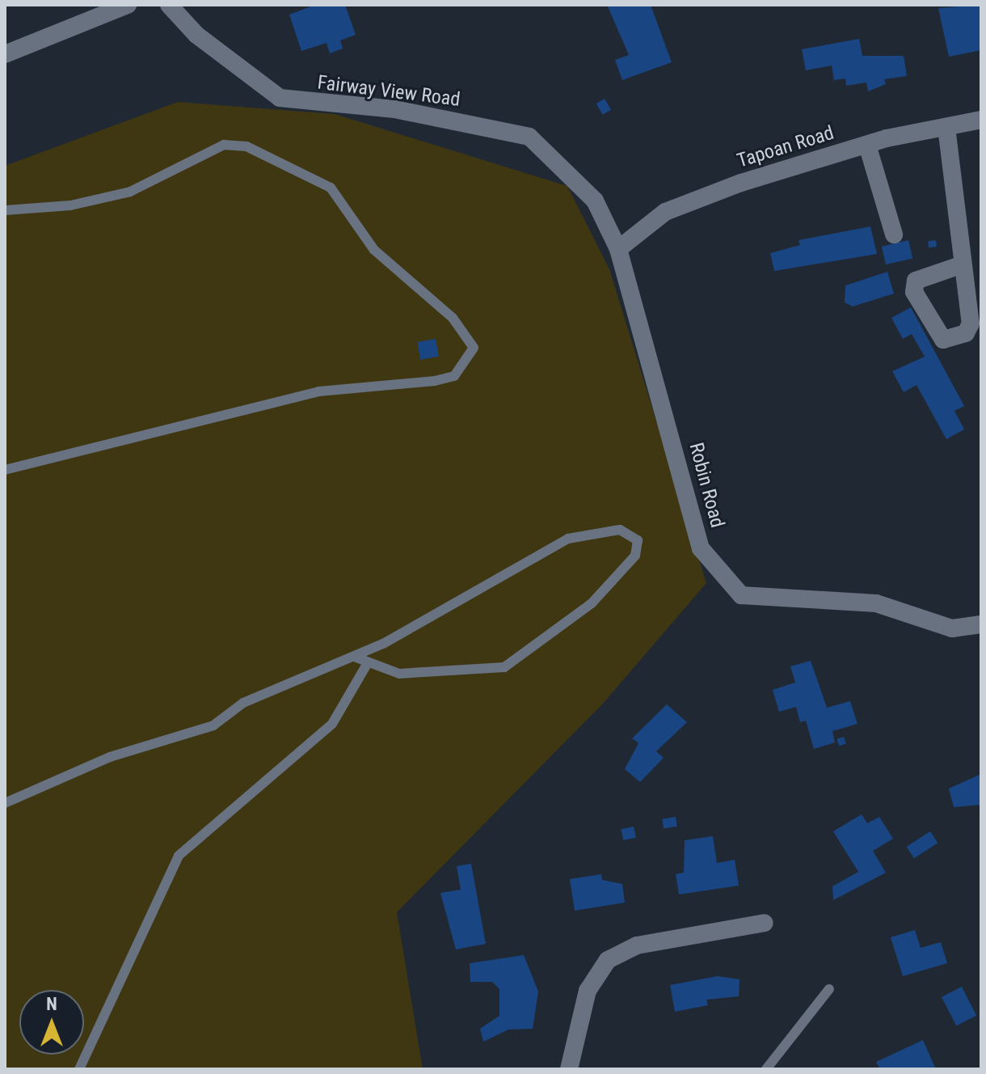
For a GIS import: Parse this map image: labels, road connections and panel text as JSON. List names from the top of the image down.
{
  "streets": {
    "street": ["Fairway View Road", "Tapoan Road", "Robin Road"]
  },
  "crossings": [
    ["Fairway View Road", "Tapoan Road"],
    ["Fairway View Road", "Robin Road"],
    ["Tapoan Road", "Robin Road"]
  ],
  "north": "top"
}
